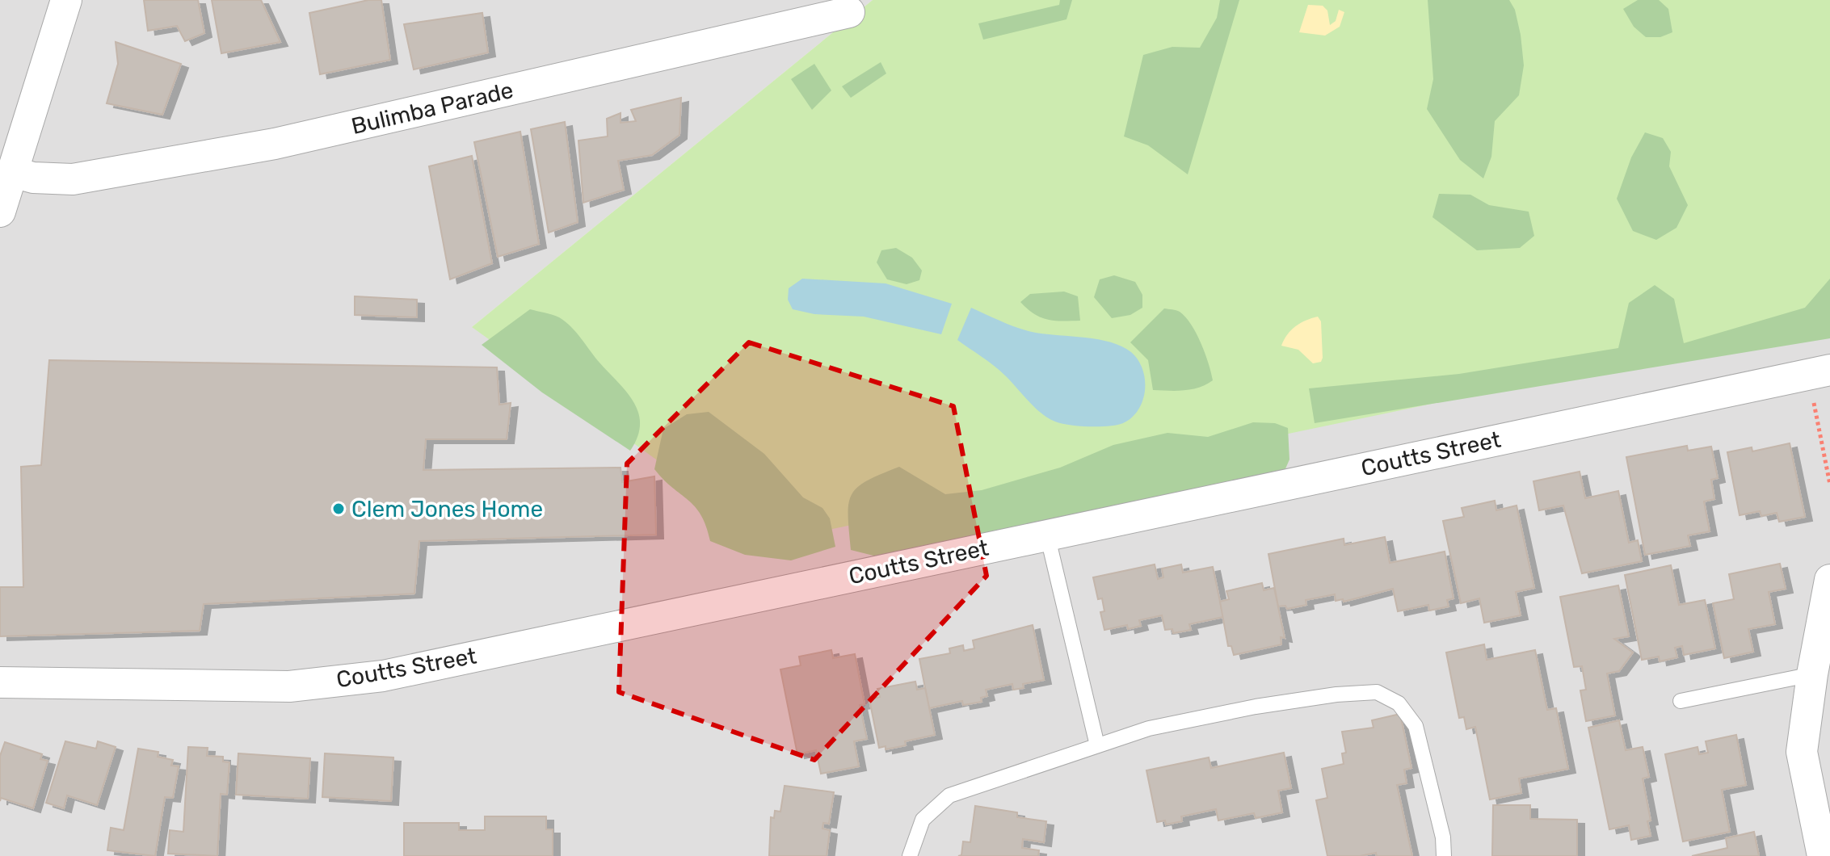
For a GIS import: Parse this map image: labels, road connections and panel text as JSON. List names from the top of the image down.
{
  "streets": {
    "street": ["Bulimba Parade", "Coutts Street"]
  },
  "places": ["Clem Jones Home"]
}
